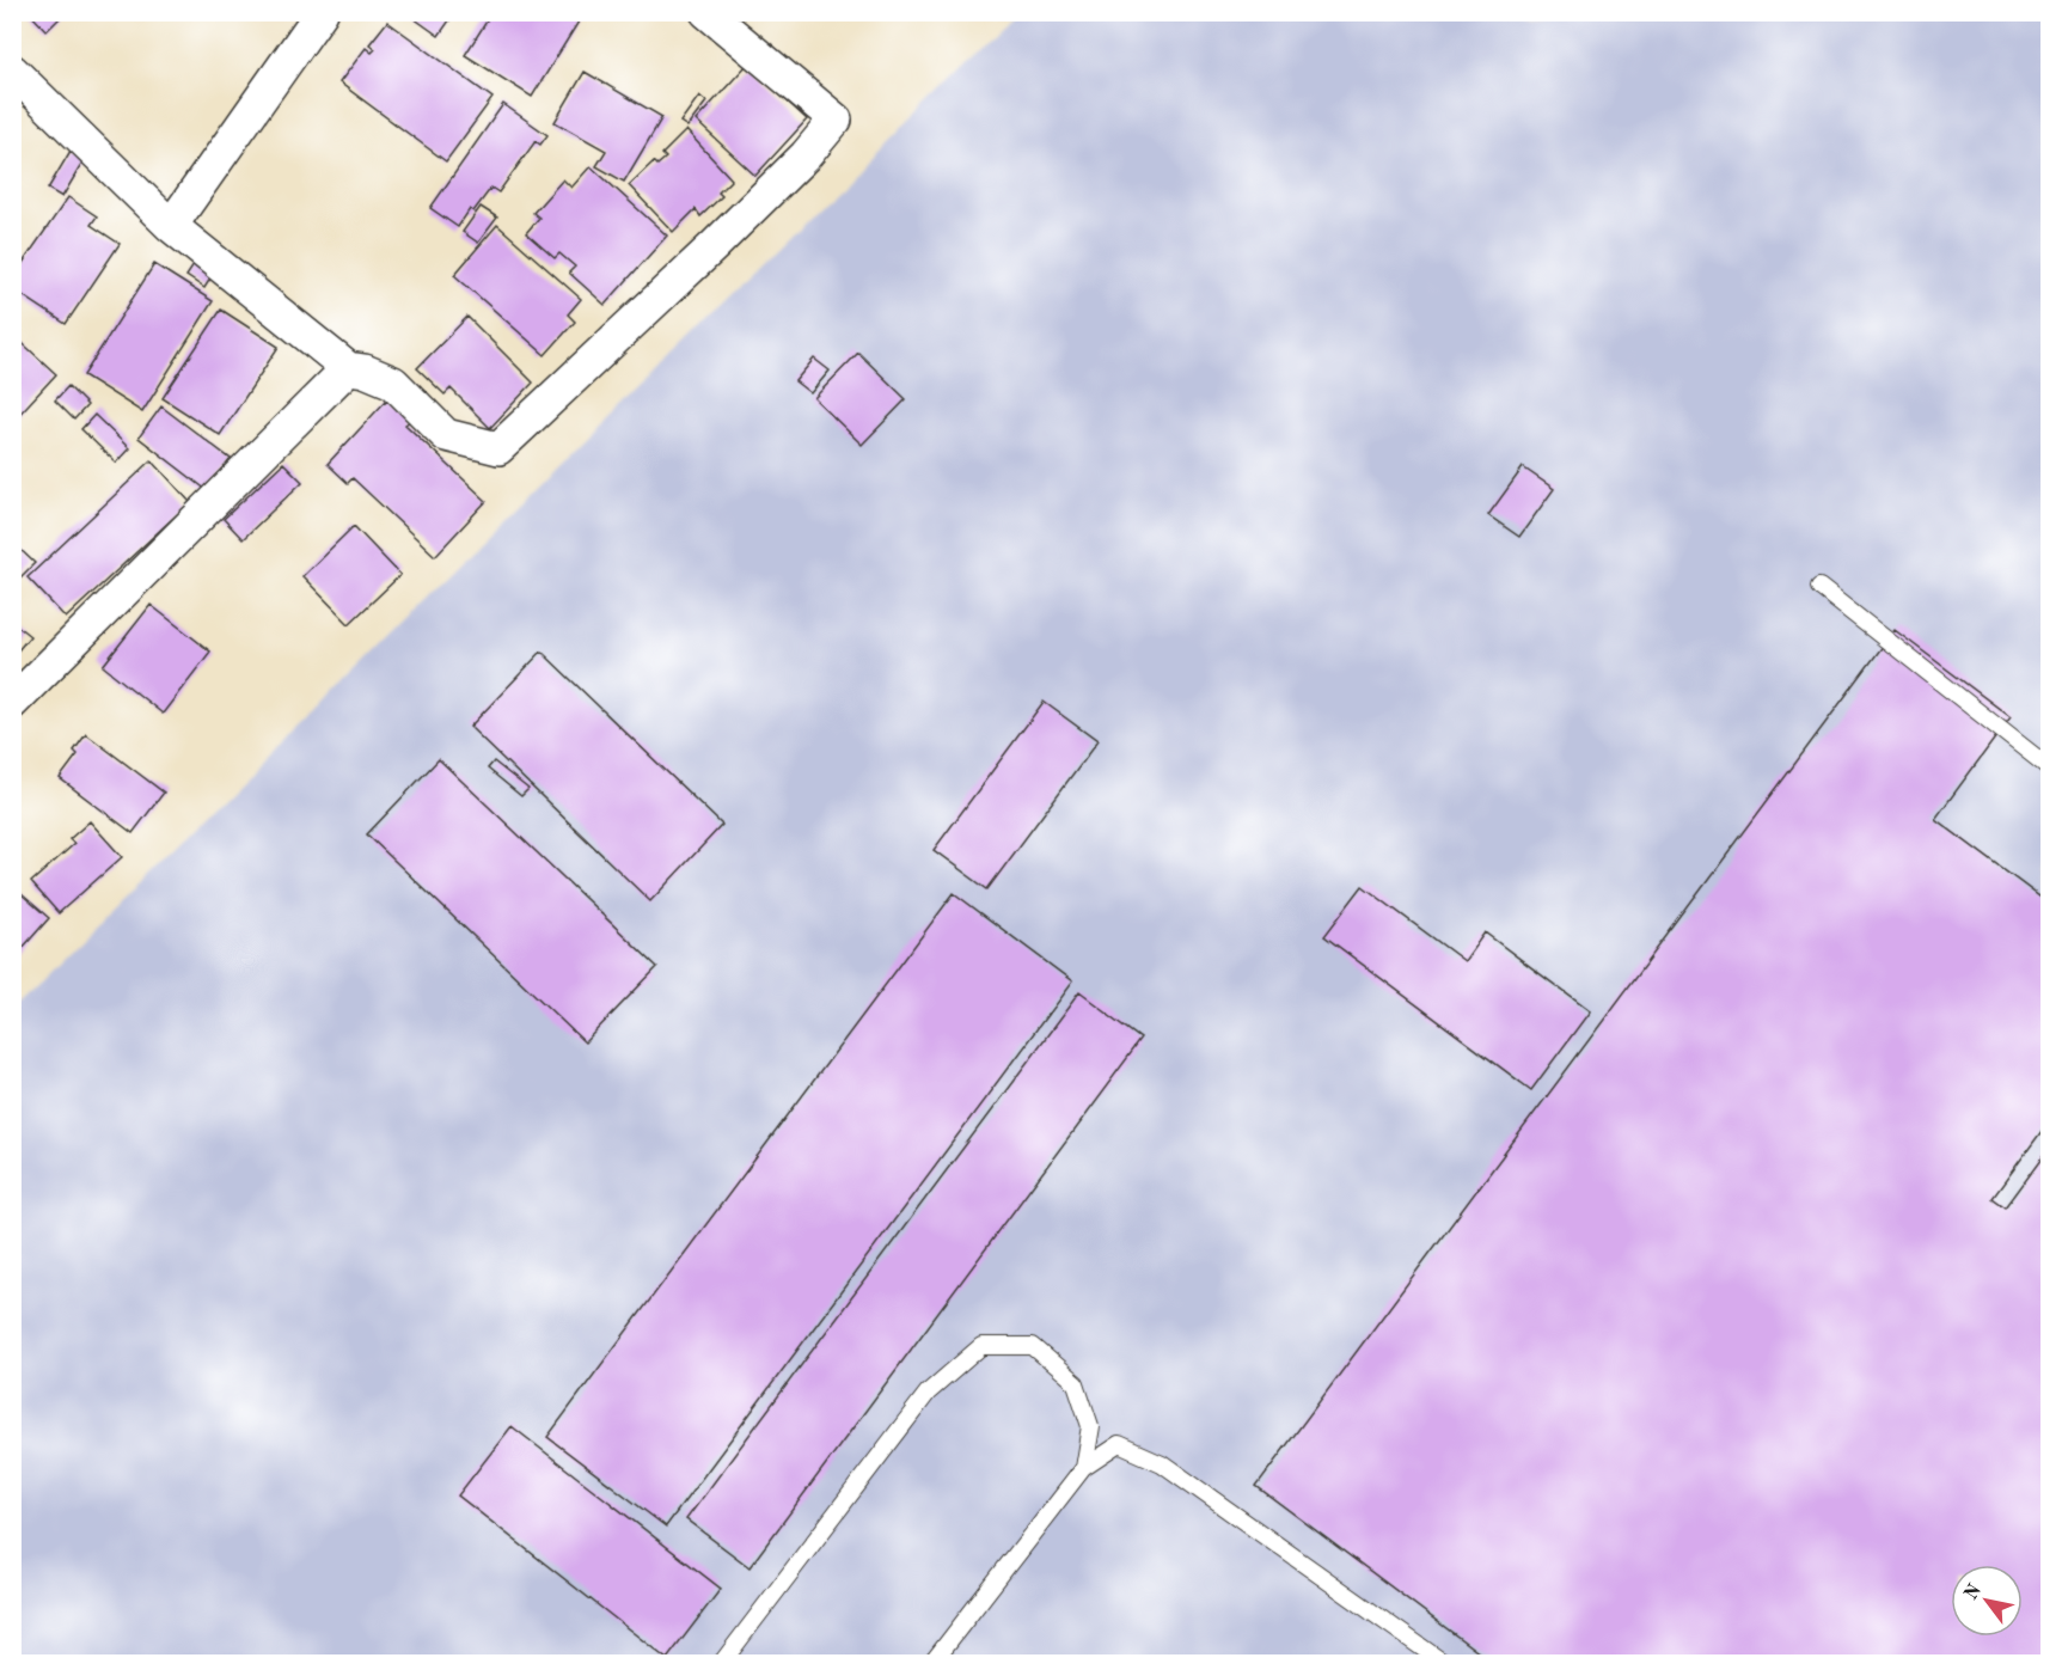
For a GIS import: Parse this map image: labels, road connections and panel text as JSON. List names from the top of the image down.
{
  "north": "top left"
}
